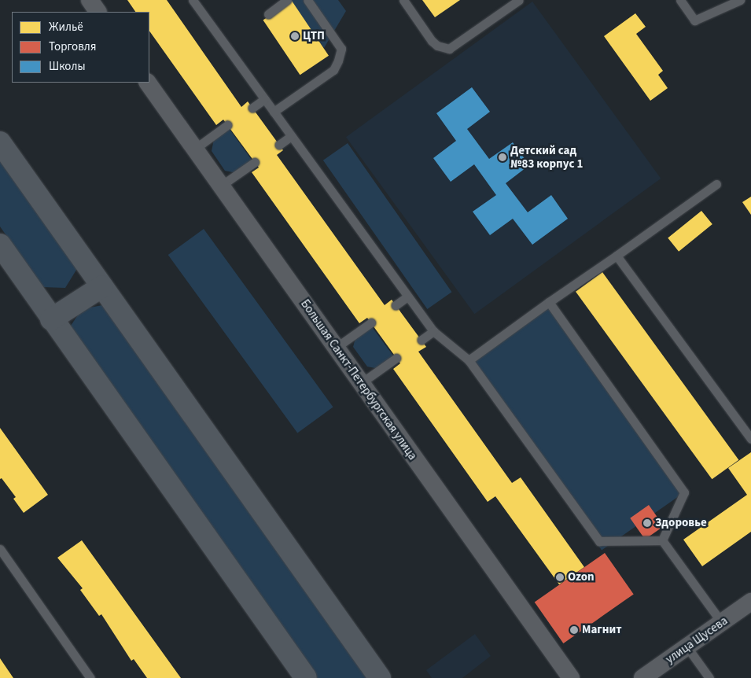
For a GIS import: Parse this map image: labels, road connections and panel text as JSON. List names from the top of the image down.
{
  "streets": {
    "street": ["Большая Санкт-Петербургская улица", "улица Щусева"]
  },
  "places": [
    "ЦТП",
    "Детский сад №83 корпус 1",
    "Здоровье",
    "Ozon",
    "Магнит"
  ],
  "legend": ["Жильё", "Торговля", "Школы"]
}
